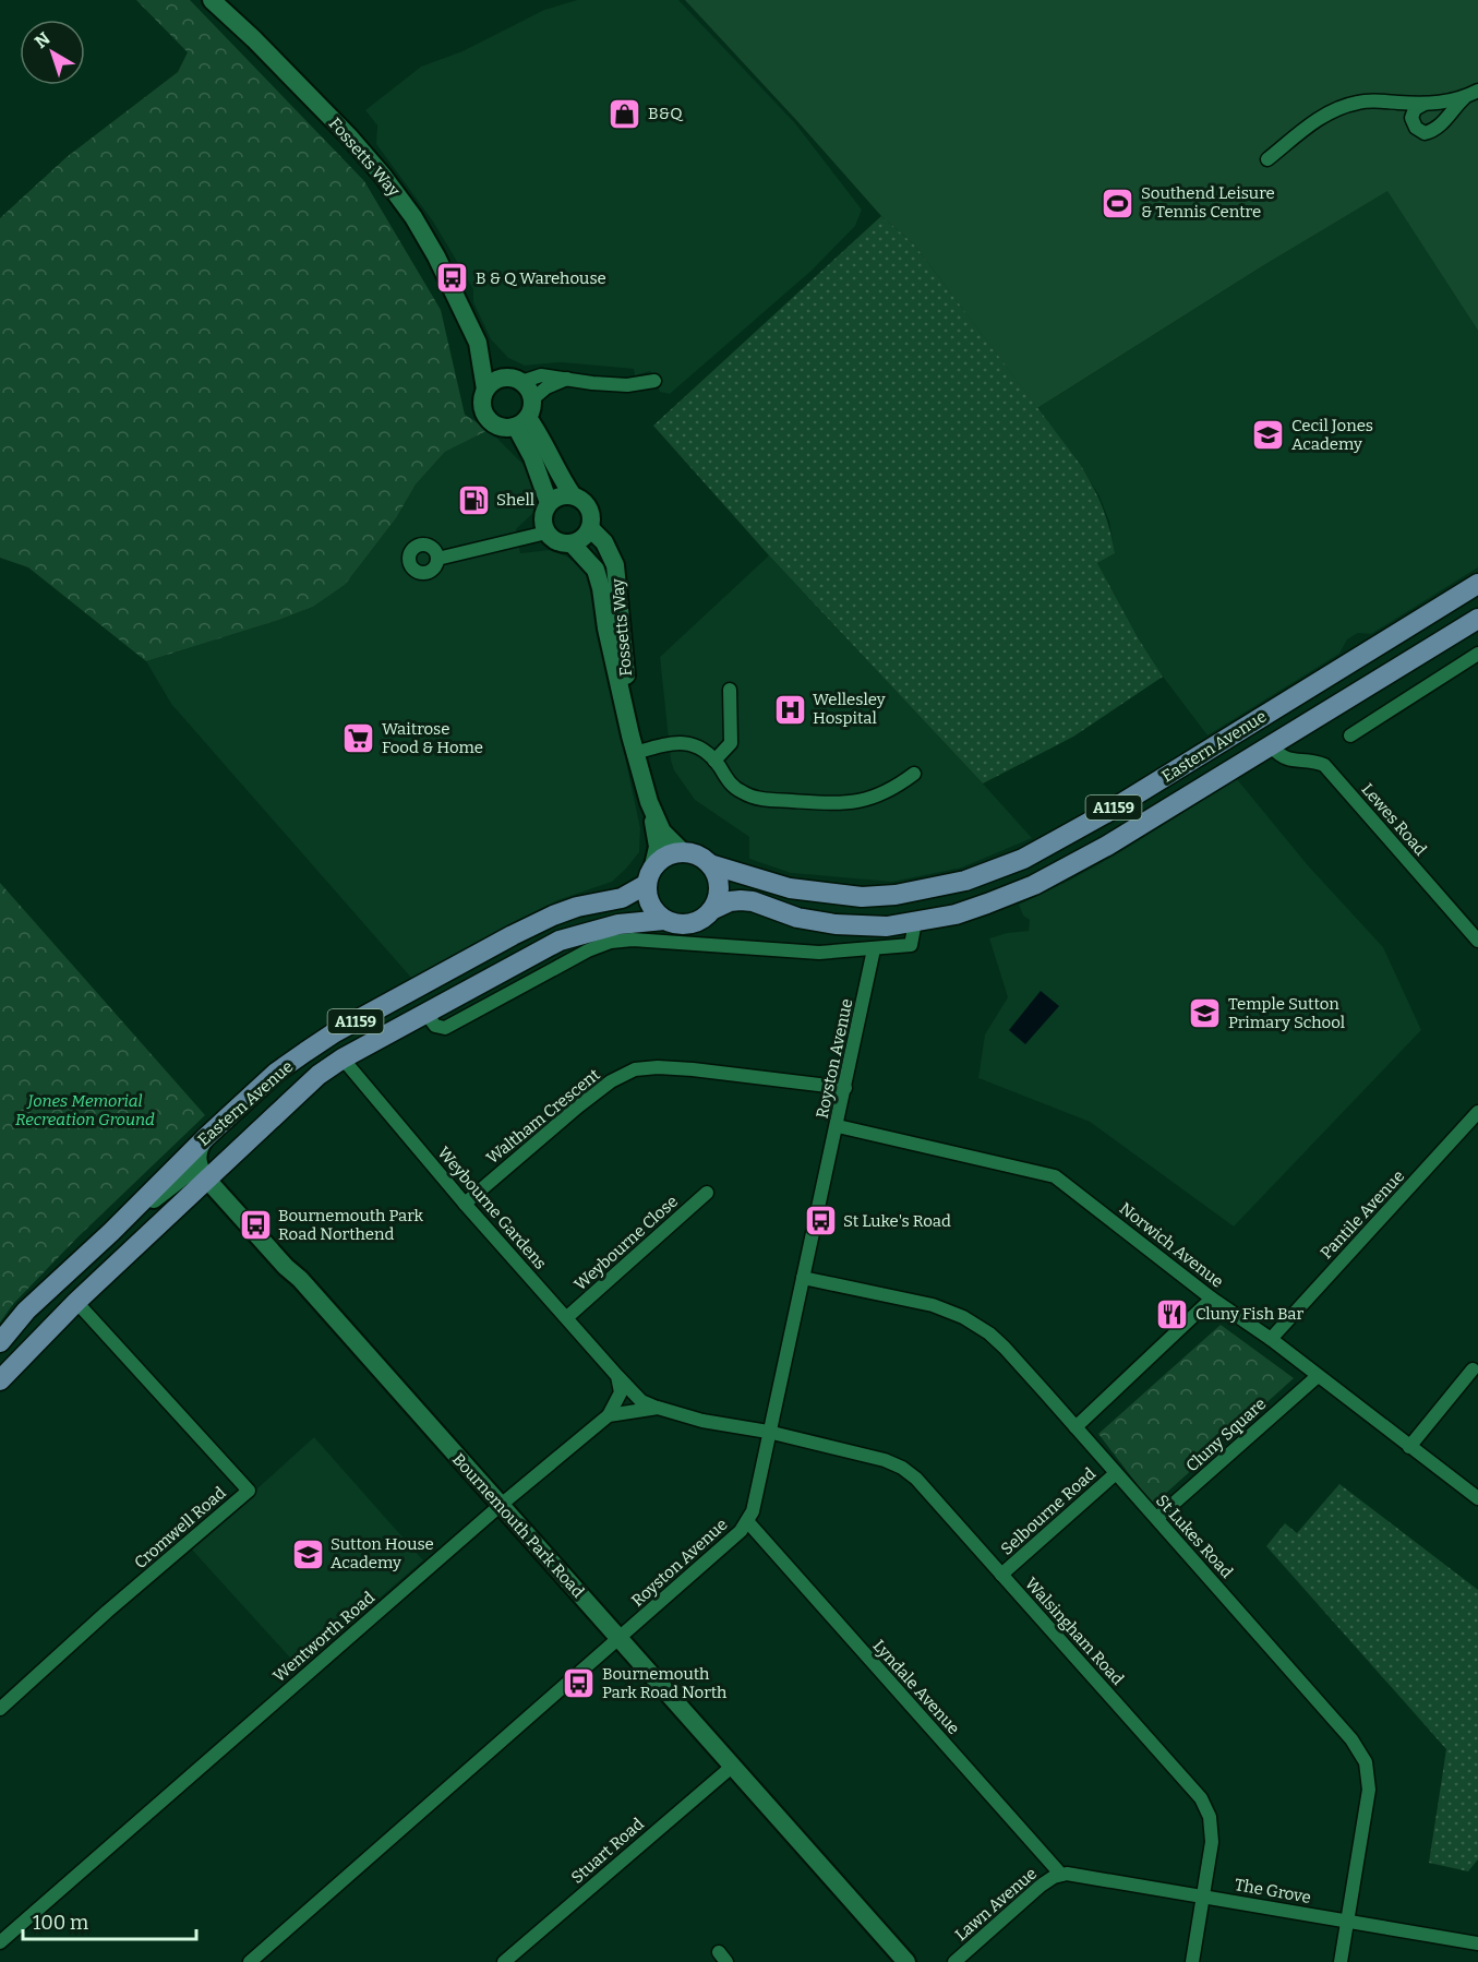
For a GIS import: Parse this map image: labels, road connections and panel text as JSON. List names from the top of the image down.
{
  "streets": {
    "main road": ["Eastern Avenue", "A1159"],
    "street": [
      "Fossetts Way",
      "Lewes Road",
      "Royston Avenue",
      "Waltham Crescent",
      "Weybourne Gardens",
      "Pantile Avenue",
      "Weybourne Close",
      "Norwich Avenue",
      "Cluny Square",
      "Selbourne Road",
      "Bournemouth Park Road",
      "Cromwell Road",
      "St Lukes Road",
      "Walsingham Road",
      "Wentworth Road",
      "Lyndale Avenue",
      "Stuart Road",
      "The Grove",
      "Lawn Avenue"
    ]
  },
  "crossings": [
    ["Fossetts Way", "Eastern Avenue"],
    ["Eastern Avenue", "Lewes Road"],
    ["Eastern Avenue", "Weybourne Gardens"],
    ["Eastern Avenue", "Bournemouth Park Road"],
    ["Eastern Avenue", "Cromwell Road"],
    ["Royston Avenue", "Waltham Crescent"],
    ["Royston Avenue", "Norwich Avenue"],
    ["Royston Avenue", "Bournemouth Park Road"],
    ["Royston Avenue", "St Lukes Road"],
    ["Royston Avenue", "Walsingham Road"],
    ["Royston Avenue", "Lyndale Avenue"],
    ["Waltham Crescent", "Weybourne Gardens"],
    ["Weybourne Gardens", "Weybourne Close"],
    ["Pantile Avenue", "Norwich Avenue"],
    ["Norwich Avenue", "Cluny Square"],
    ["Cluny Square", "St Lukes Road"],
    ["Selbourne Road", "St Lukes Road"],
    ["Selbourne Road", "Walsingham Road"],
    ["Bournemouth Park Road", "Wentworth Road"],
    ["Bournemouth Park Road", "Stuart Road"],
    ["St Lukes Road", "The Grove"],
    ["Walsingham Road", "The Grove"],
    ["Lyndale Avenue", "The Grove"],
    ["Lyndale Avenue", "Lawn Avenue"],
    ["The Grove", "Lawn Avenue"]
  ],
  "parks": ["Jones Memorial Recreation Ground"],
  "places": {
    "shop": ["B&Q"],
    "sports": ["Southend Leisure & Tennis Centre"],
    "bus stop": [
      "B & Q Warehouse",
      "St Luke's Road",
      "Bournemouth Park Road Northend",
      "Bournemouth Park Road North"
    ],
    "school or university": ["Cecil Jones Academy", "Temple Sutton Primary School", "Sutton House Academy"],
    "fuel station": ["Shell"],
    "hospital": ["Wellesley Hospital"],
    "supermarket": ["Waitrose Food & Home"],
    "restaurant": ["Cluny Fish Bar"]
  },
  "scale_bar": "100 m",
  "north": "top left"
}
